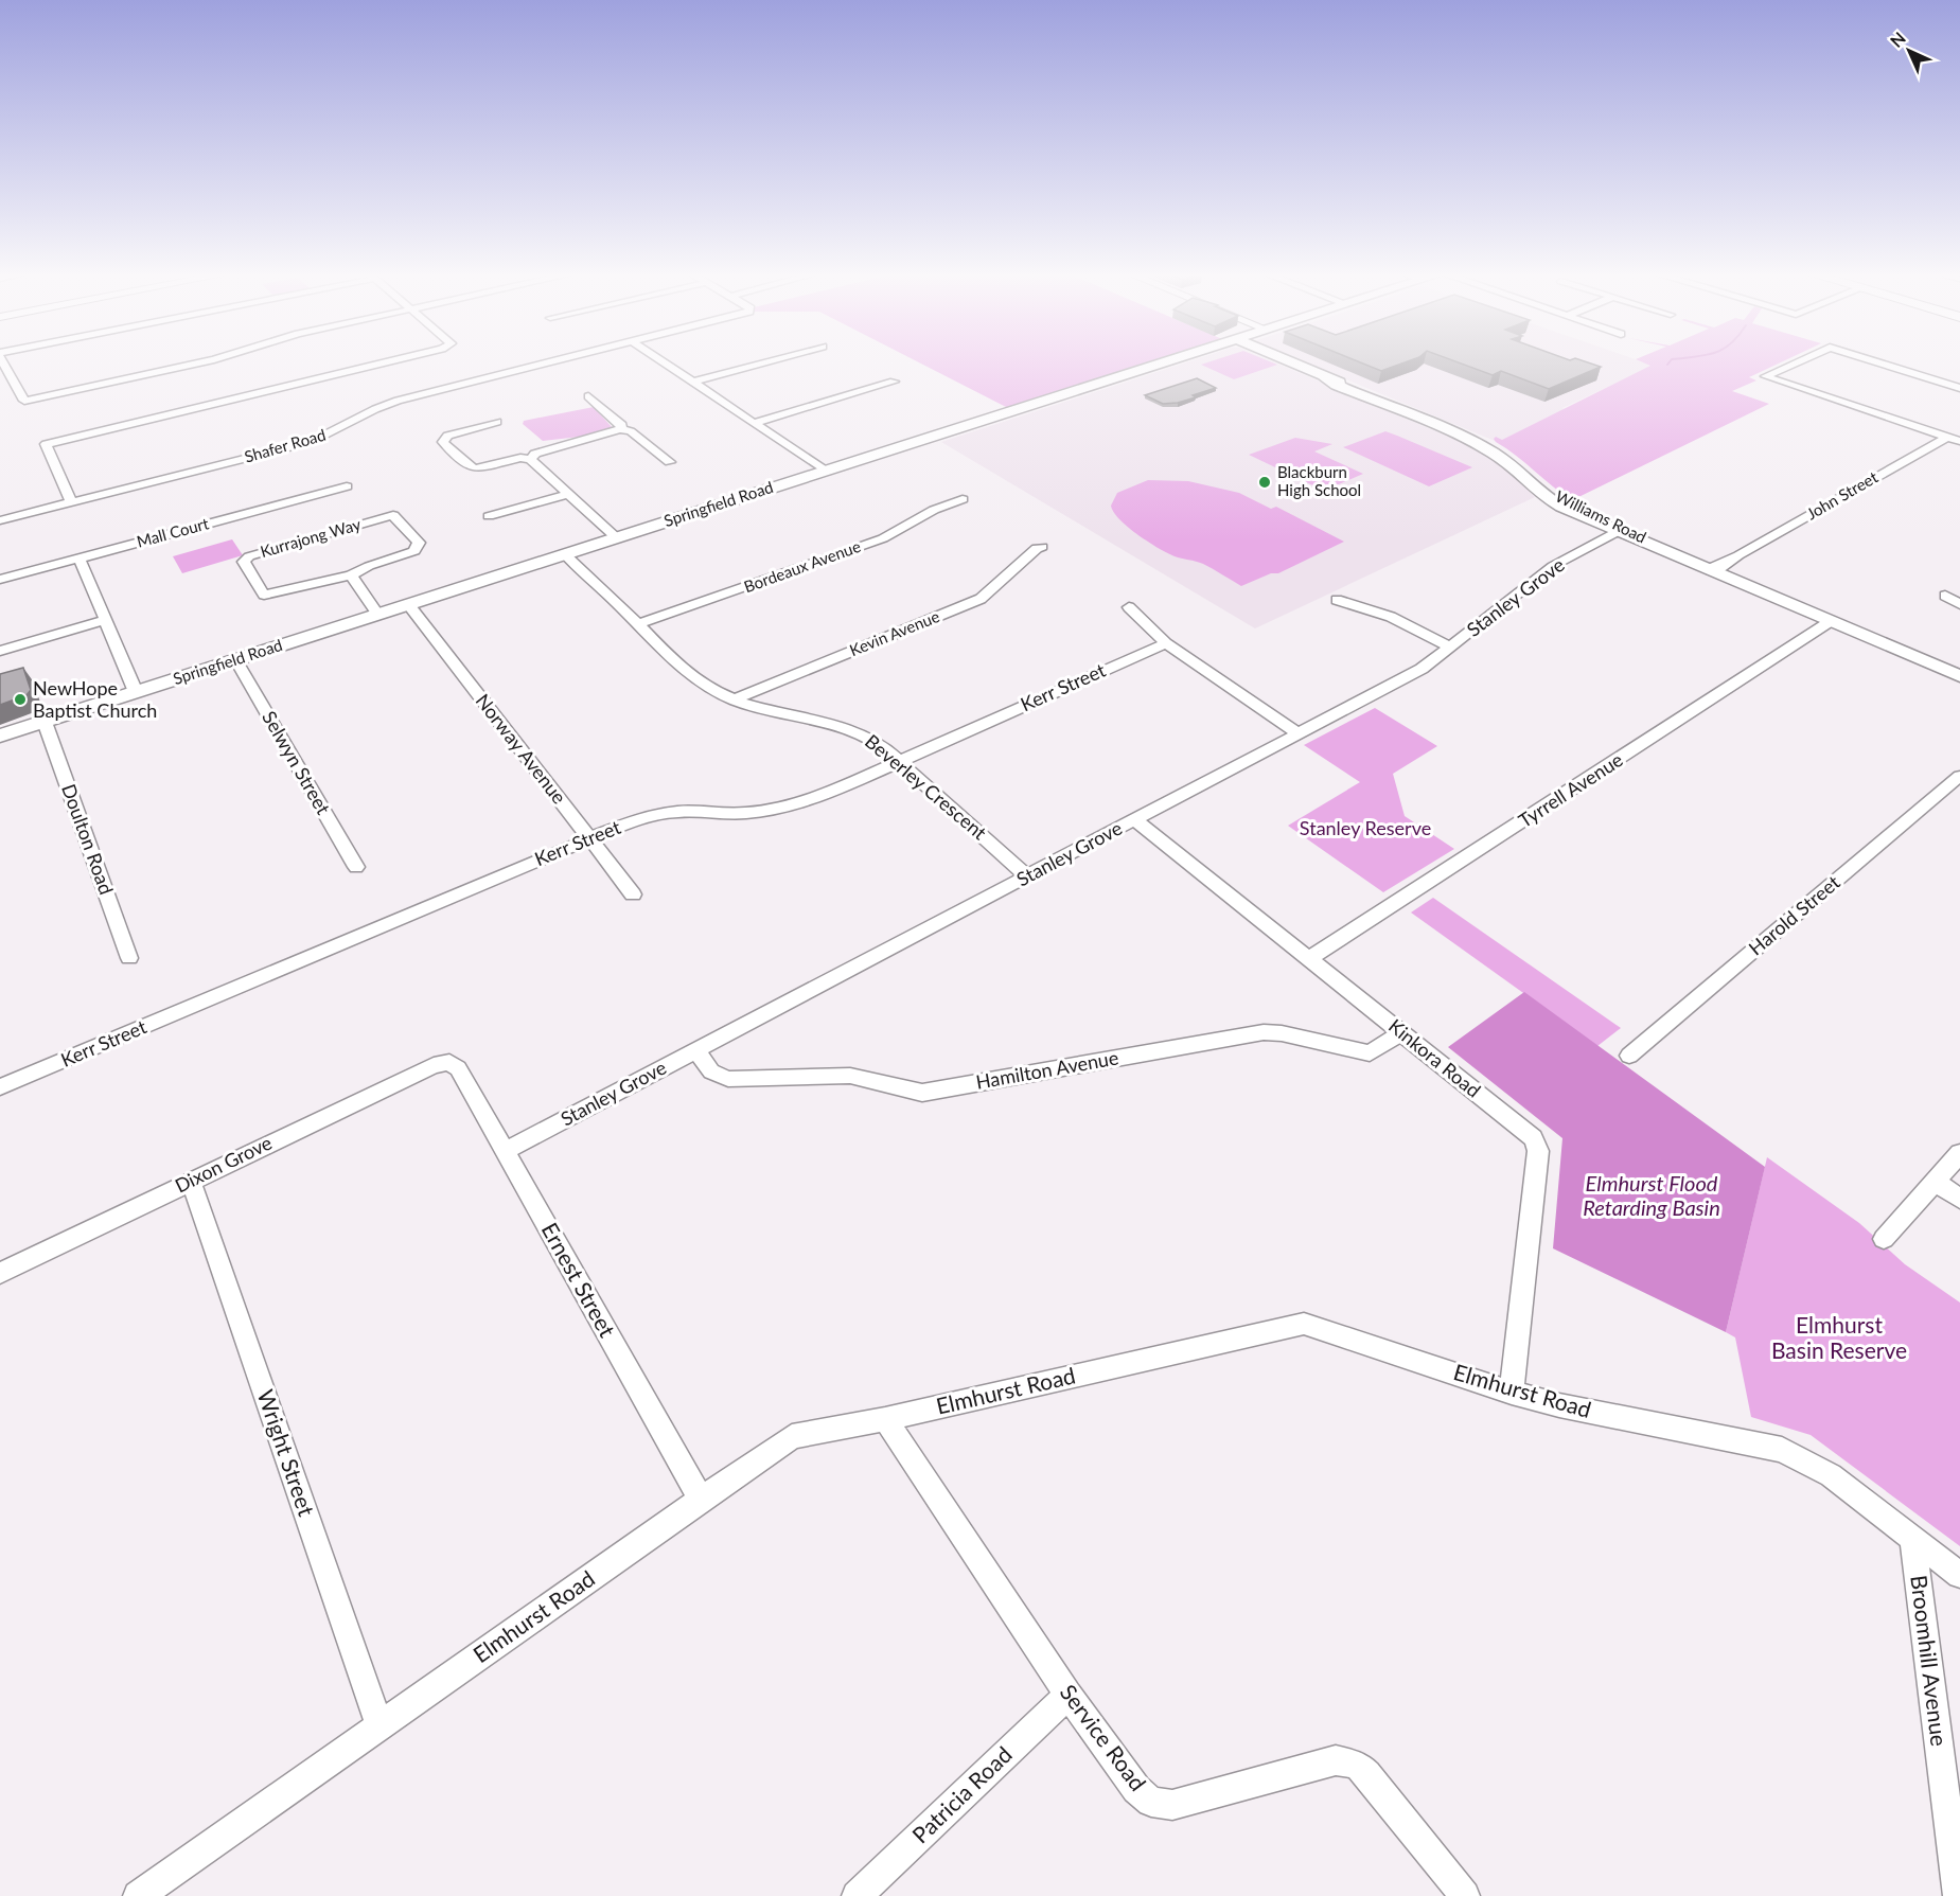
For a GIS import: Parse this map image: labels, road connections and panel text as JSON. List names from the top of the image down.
{
  "streets": {
    "main road": ["Springfield Road", "Williams Road"],
    "street": [
      "Shafer Road",
      "John Street",
      "Mall Court",
      "Kurrajong Way",
      "Bordeaux Avenue",
      "Stanley Grove",
      "Kevin Avenue",
      "Kerr Street",
      "Norway Avenue",
      "Selwyn Street",
      "Beverley Crescent",
      "Tyrrell Avenue",
      "Doulton Road",
      "Harold Street",
      "Kinkora Road",
      "Hamilton Avenue",
      "Dixon Grove",
      "Ernest Street",
      "Elmhurst Road",
      "Wright Street",
      "Broomhill Avenue",
      "Service Road",
      "Patricia Road"
    ]
  },
  "crossings": [
    ["John Street", "Williams Road"],
    ["Springfield Road", "Norway Avenue"],
    ["Springfield Road", "Selwyn Street"],
    ["Springfield Road", "Beverley Crescent"],
    ["Springfield Road", "Doulton Road"],
    ["Williams Road", "Stanley Grove"],
    ["Williams Road", "Tyrrell Avenue"],
    ["Bordeaux Avenue", "Beverley Crescent"],
    ["Stanley Grove", "Beverley Crescent"],
    ["Stanley Grove", "Kinkora Road"],
    ["Stanley Grove", "Hamilton Avenue"],
    ["Stanley Grove", "Ernest Street"],
    ["Kevin Avenue", "Beverley Crescent"],
    ["Kerr Street", "Norway Avenue"],
    ["Kerr Street", "Beverley Crescent"],
    ["Tyrrell Avenue", "Kinkora Road"],
    ["Kinkora Road", "Hamilton Avenue"],
    ["Kinkora Road", "Elmhurst Road"],
    ["Dixon Grove", "Ernest Street"],
    ["Dixon Grove", "Wright Street"],
    ["Ernest Street", "Elmhurst Road"],
    ["Elmhurst Road", "Wright Street"],
    ["Elmhurst Road", "Broomhill Avenue"],
    ["Elmhurst Road", "Service Road"],
    ["Service Road", "Patricia Road"]
  ],
  "water": ["Elmhurst Flood Retarding Basin"],
  "parks": ["Stanley Reserve", "Elmhurst Basin Reserve"],
  "places": ["Blackburn High School", "NewHope Baptist Church"],
  "north": "top left"
}
